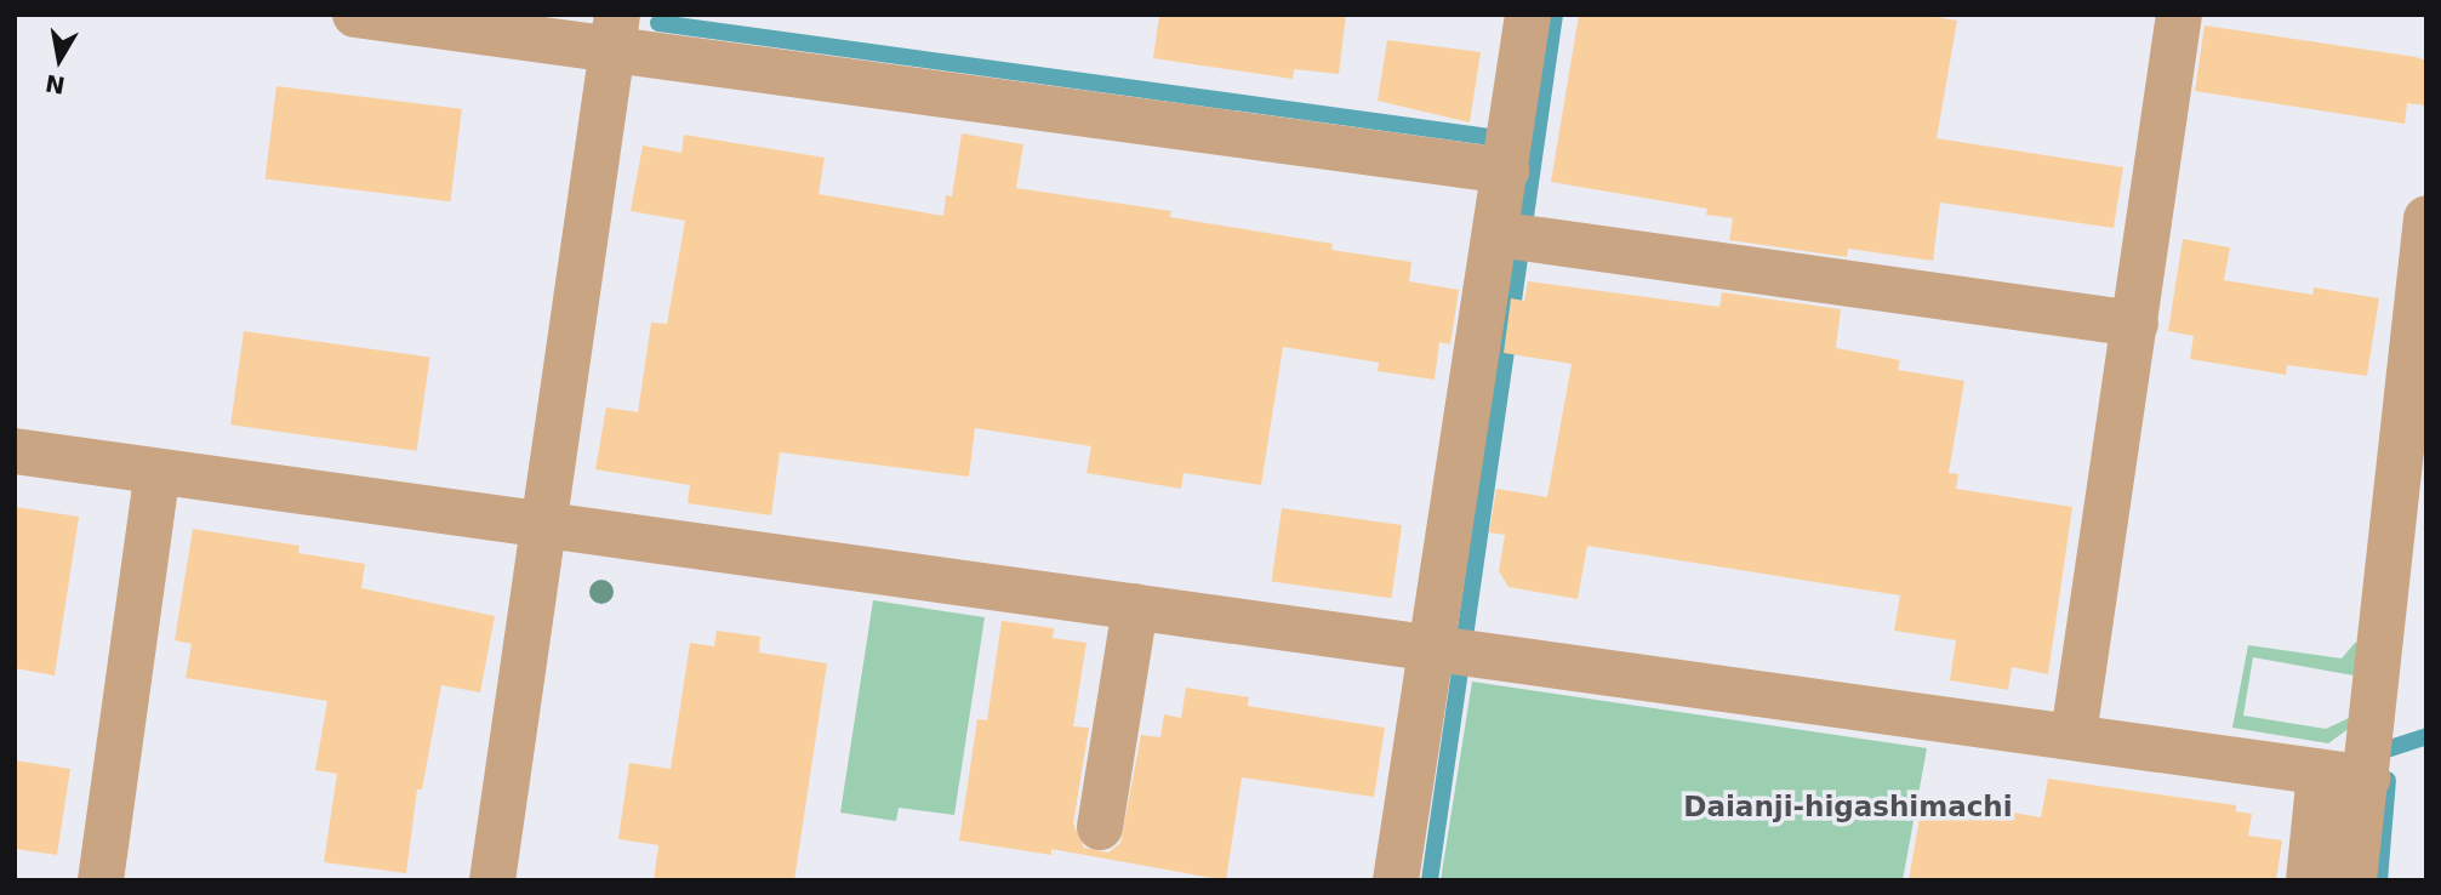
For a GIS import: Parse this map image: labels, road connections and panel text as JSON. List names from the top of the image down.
{
  "districts": ["Daianji-higashimachi"],
  "north": "bottom"
}
